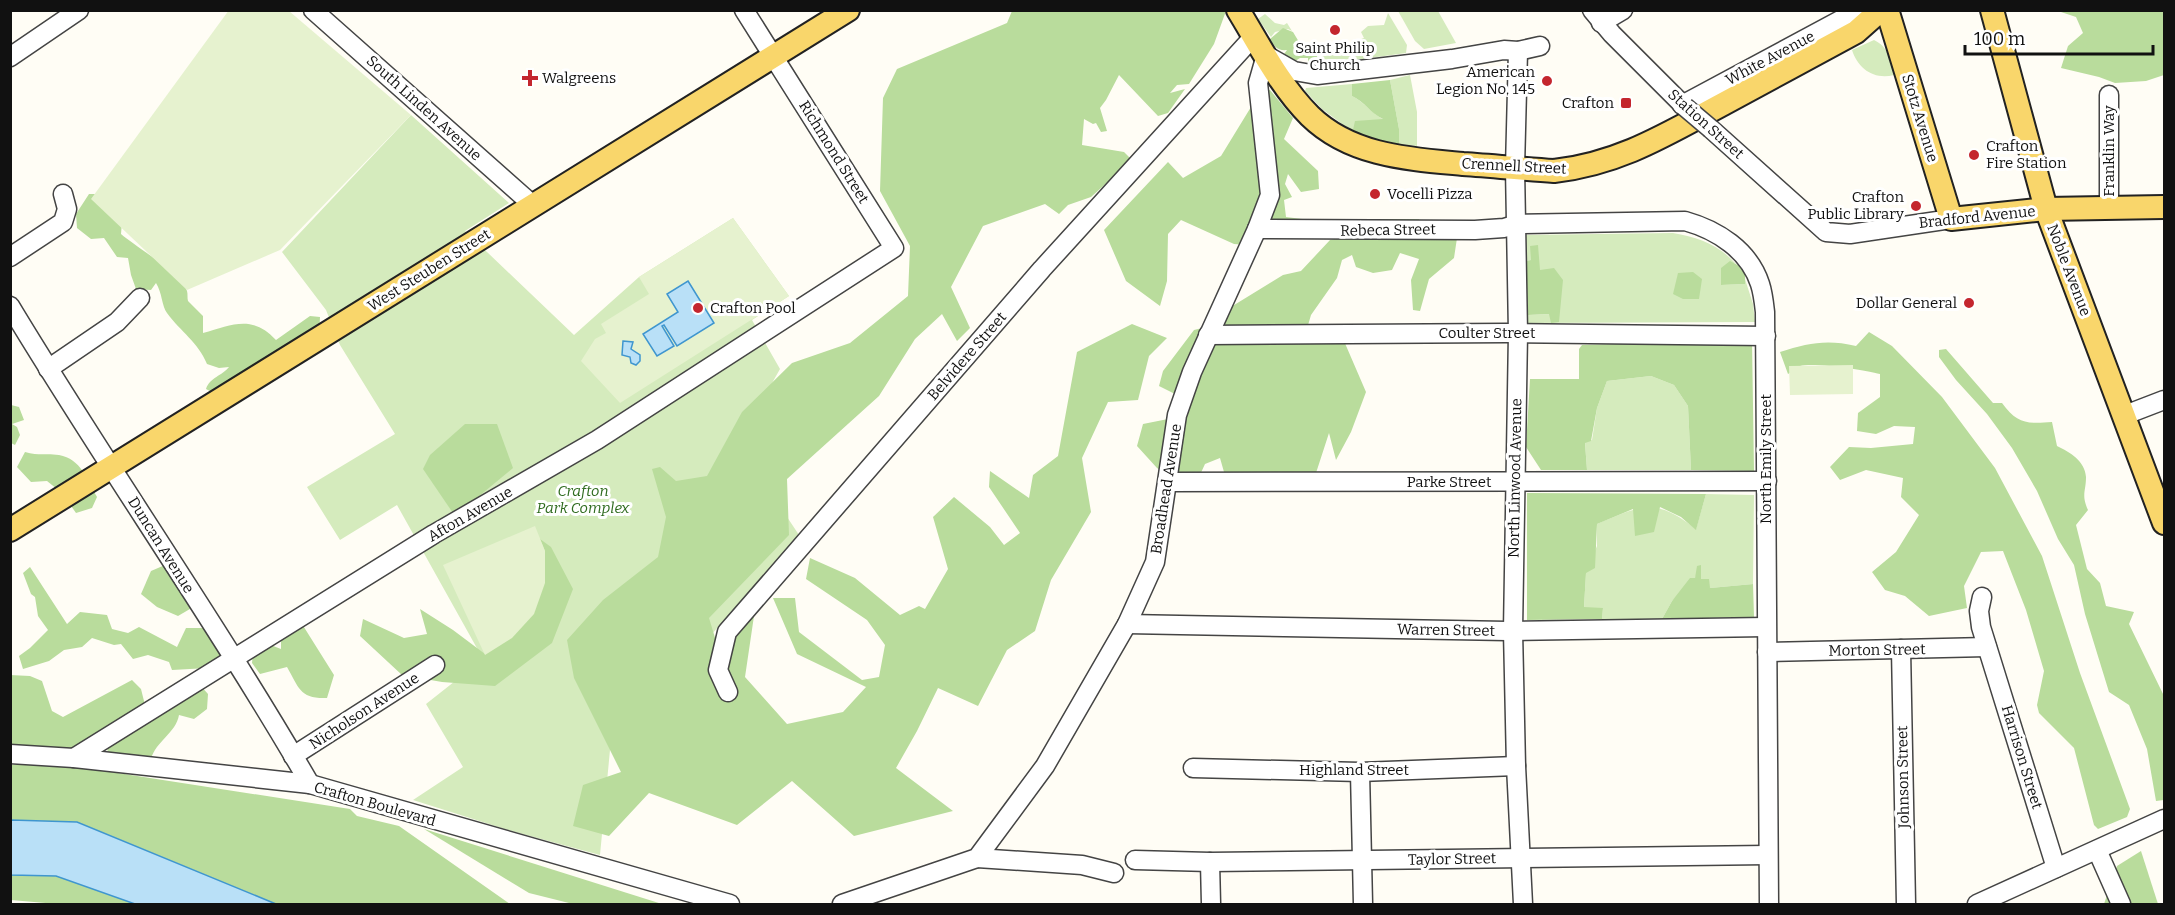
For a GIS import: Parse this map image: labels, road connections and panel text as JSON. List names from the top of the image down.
{
  "streets": {
    "main road": [
      "Stotz Avenue",
      "Crennell Street",
      "Bradford Avenue",
      "West Steuben Street",
      "Noble Avenue"
    ],
    "street": [
      "White Avenue",
      "South Linden Avenue",
      "Station Street",
      "Franklin Way",
      "Richmond Street",
      "Rebeca Street",
      "Coulter Street",
      "Belvidere Street",
      "North Emily Street",
      "North Linwood Avenue",
      "Parke Street",
      "Broadhead Avenue",
      "Afton Avenue",
      "Duncan Avenue",
      "Warren Street",
      "Morton Street",
      "Nicholson Avenue",
      "Harrison Street",
      "Highland Street",
      "Johnson Street",
      "Crafton Boulevard",
      "Taylor Street"
    ]
  },
  "crossings": [
    ["White Avenue", "Stotz Avenue"],
    ["White Avenue", "Station Street"],
    ["White Avenue", "Crennell Street"],
    ["South Linden Avenue", "West Steuben Street"],
    ["Stotz Avenue", "Crennell Street"],
    ["Stotz Avenue", "Bradford Avenue"],
    ["Station Street", "Bradford Avenue"],
    ["Franklin Way", "Bradford Avenue"],
    ["Richmond Street", "West Steuben Street"],
    ["Richmond Street", "Afton Avenue"],
    ["Crennell Street", "Belvidere Street"],
    ["Crennell Street", "North Linwood Avenue"],
    ["Crennell Street", "Broadhead Avenue"],
    ["Bradford Avenue", "Noble Avenue"],
    ["Rebeca Street", "North Emily Street"],
    ["Rebeca Street", "North Linwood Avenue"],
    ["Rebeca Street", "Broadhead Avenue"],
    ["West Steuben Street", "Duncan Avenue"],
    ["Coulter Street", "North Emily Street"],
    ["Coulter Street", "North Linwood Avenue"],
    ["Coulter Street", "Broadhead Avenue"],
    ["North Emily Street", "North Linwood Avenue"],
    ["North Emily Street", "Parke Street"],
    ["North Emily Street", "Warren Street"],
    ["North Emily Street", "Morton Street"],
    ["North Emily Street", "Taylor Street"],
    ["North Linwood Avenue", "Parke Street"],
    ["North Linwood Avenue", "Warren Street"],
    ["North Linwood Avenue", "Highland Street"],
    ["North Linwood Avenue", "Taylor Street"],
    ["Parke Street", "Broadhead Avenue"],
    ["Broadhead Avenue", "Warren Street"],
    ["Afton Avenue", "Duncan Avenue"],
    ["Afton Avenue", "Crafton Boulevard"],
    ["Duncan Avenue", "Nicholson Avenue"],
    ["Duncan Avenue", "Crafton Boulevard"],
    ["Morton Street", "Harrison Street"],
    ["Morton Street", "Johnson Street"]
  ],
  "parks": ["Crafton Park Complex"],
  "places": {
    "other": [
      "Saint Philip Church",
      "American Legion No. 145",
      "Crafton Fire Station",
      "Vocelli Pizza",
      "Crafton Public Library",
      "Dollar General",
      "Crafton Pool"
    ],
    "health": ["Walgreens"],
    "transit": ["Crafton"]
  },
  "scale_bar": "100 m"
}
